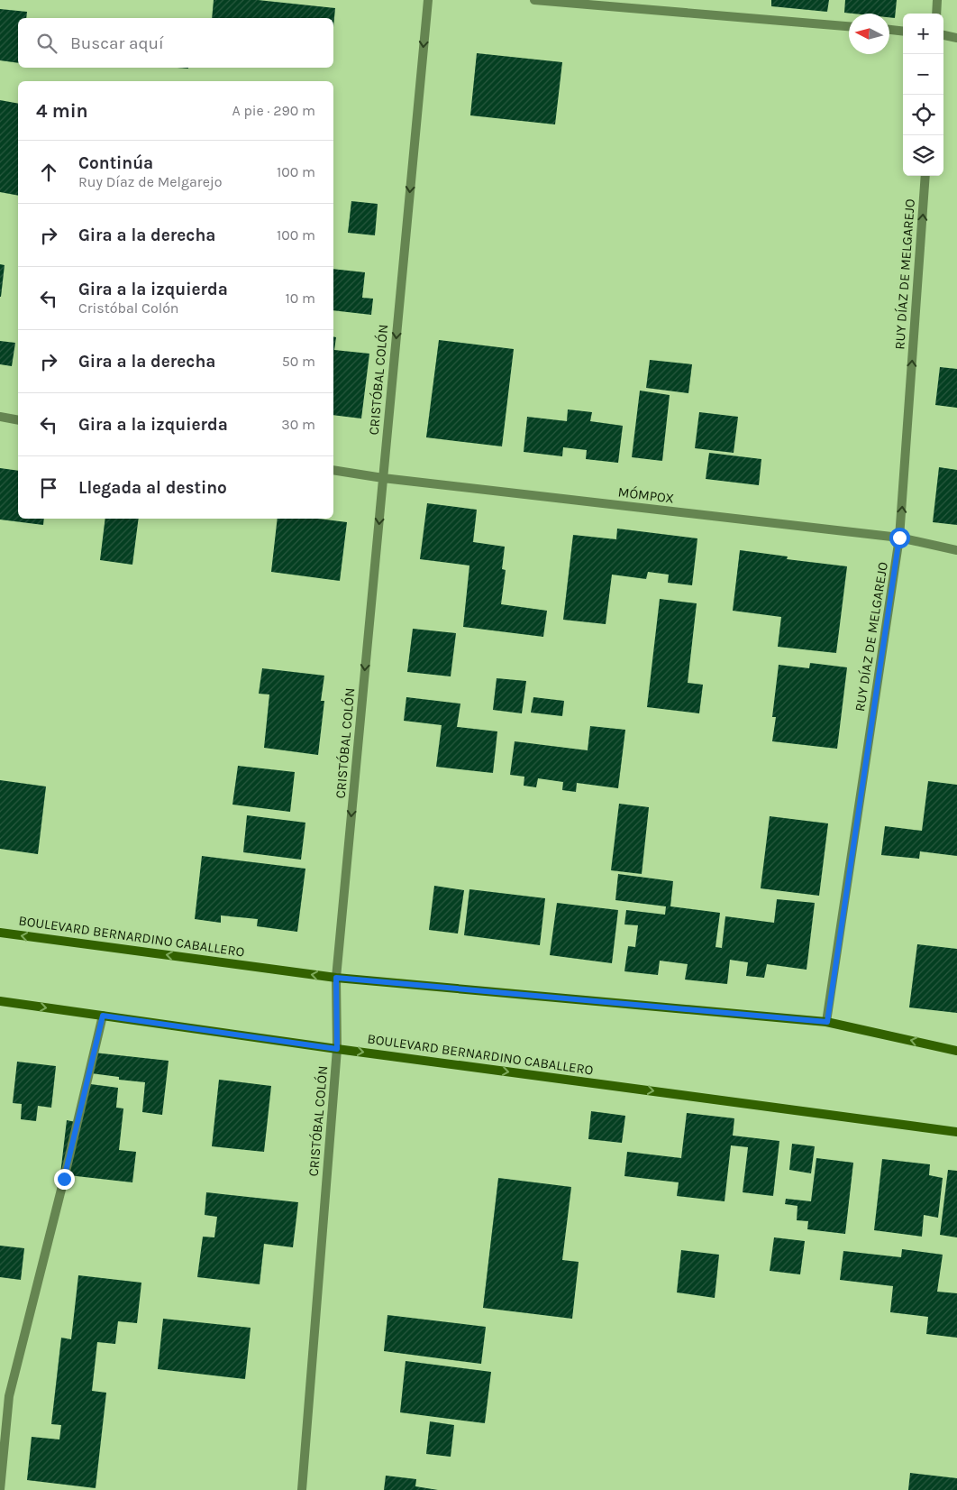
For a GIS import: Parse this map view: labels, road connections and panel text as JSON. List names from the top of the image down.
{
  "streets": {
    "main road": ["BOULEVARD BERNARDINO CABALLERO"],
    "street": ["RUY DÍAZ DE MELGAREJO", "CRISTÓBAL COLÓN", "MÓMPOX"]
  },
  "crossings": [
    ["RUY DÍAZ DE MELGAREJO", "MÓMPOX"],
    ["RUY DÍAZ DE MELGAREJO", "BOULEVARD BERNARDINO CABALLERO"],
    ["CRISTÓBAL COLÓN", "MÓMPOX"],
    ["CRISTÓBAL COLÓN", "BOULEVARD BERNARDINO CABALLERO"]
  ],
  "one_way": ["RUY DÍAZ DE MELGAREJO", "CRISTÓBAL COLÓN"],
  "north": "left",
  "page": {
    "map_buttons": ["+", "−"],
    "search": "Buscar aquí",
    "heading": ["4 min", "A pie · 290 m"],
    "list": [
      ["Continúa", "Ruy Díaz de Melgarejo", "100 m"],
      ["Gira a la derecha", "100 m"],
      ["Gira a la izquierda", "Cristóbal Colón", "10 m"],
      ["Gira a la derecha", "50 m"],
      ["Gira a la izquierda", "30 m"],
      "Llegada al destino"
    ]
  }
}
